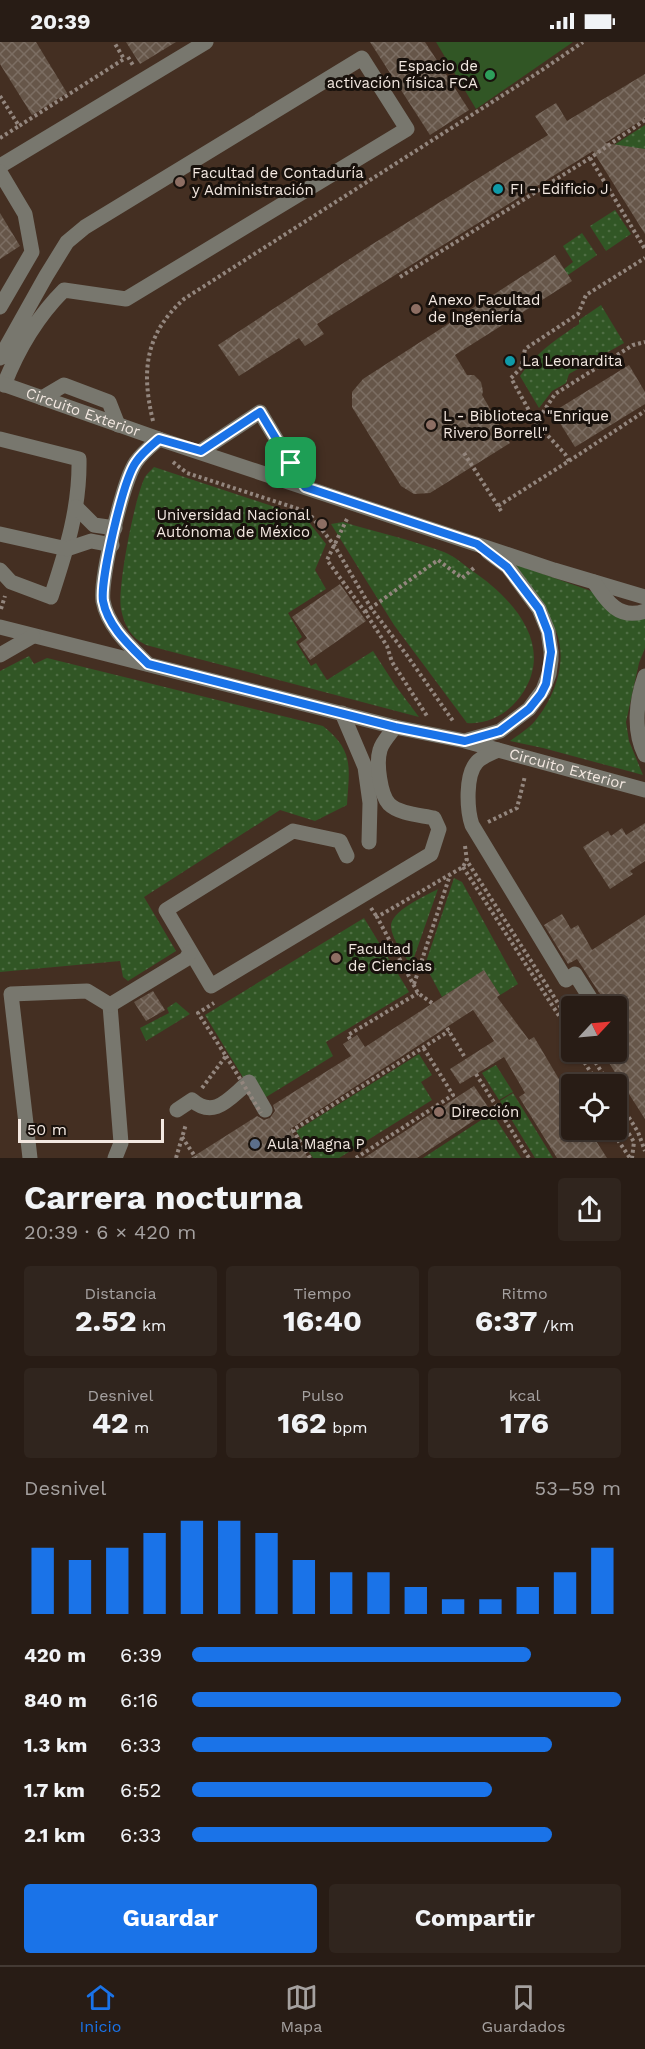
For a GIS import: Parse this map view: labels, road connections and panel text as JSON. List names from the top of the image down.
{
  "streets": {
    "street": ["Circuito Exterior"]
  },
  "places": [
    "Espacio de activación física FCA",
    "Facultad de Contaduría y Administración",
    "FI - Edificio J",
    "Anexo Facultad de Ingeniería",
    "La Leonardita",
    "L - Biblioteca \"Enrique Rivero Borrell\"",
    "Universidad Nacional Autónoma de México",
    "Facultad de Ciencias",
    "Dirección",
    "Aula Magna P"
  ],
  "scale_bar": "50 m",
  "north": "top right",
  "page": {
    "status": "20:39",
    "scale": "50 m",
    "heading": ["Carrera nocturna", "20:39 · 6 × 420 m"],
    "stats": [
      ["Distancia", "2.52 km"],
      ["Tiempo", "16:40"],
      ["Ritmo", "6:37 /km"],
      ["Desnivel", "42 m"],
      ["Pulso", "162 bpm"],
      ["kcal", "176"]
    ],
    "chart": ["Desnivel", "53–59 m"],
    "list": [
      {
        "name": "420 m",
        "note": "6:39"
      },
      {
        "name": "840 m",
        "note": "6:16"
      },
      {
        "name": "1.3 km",
        "note": "6:33"
      },
      {
        "name": "1.7 km",
        "note": "6:52"
      },
      {
        "name": "2.1 km",
        "note": "6:33"
      }
    ],
    "buttons": ["Guardar", "Compartir"],
    "tabs": ["Inicio", "Mapa", "Guardados"]
  }
}
